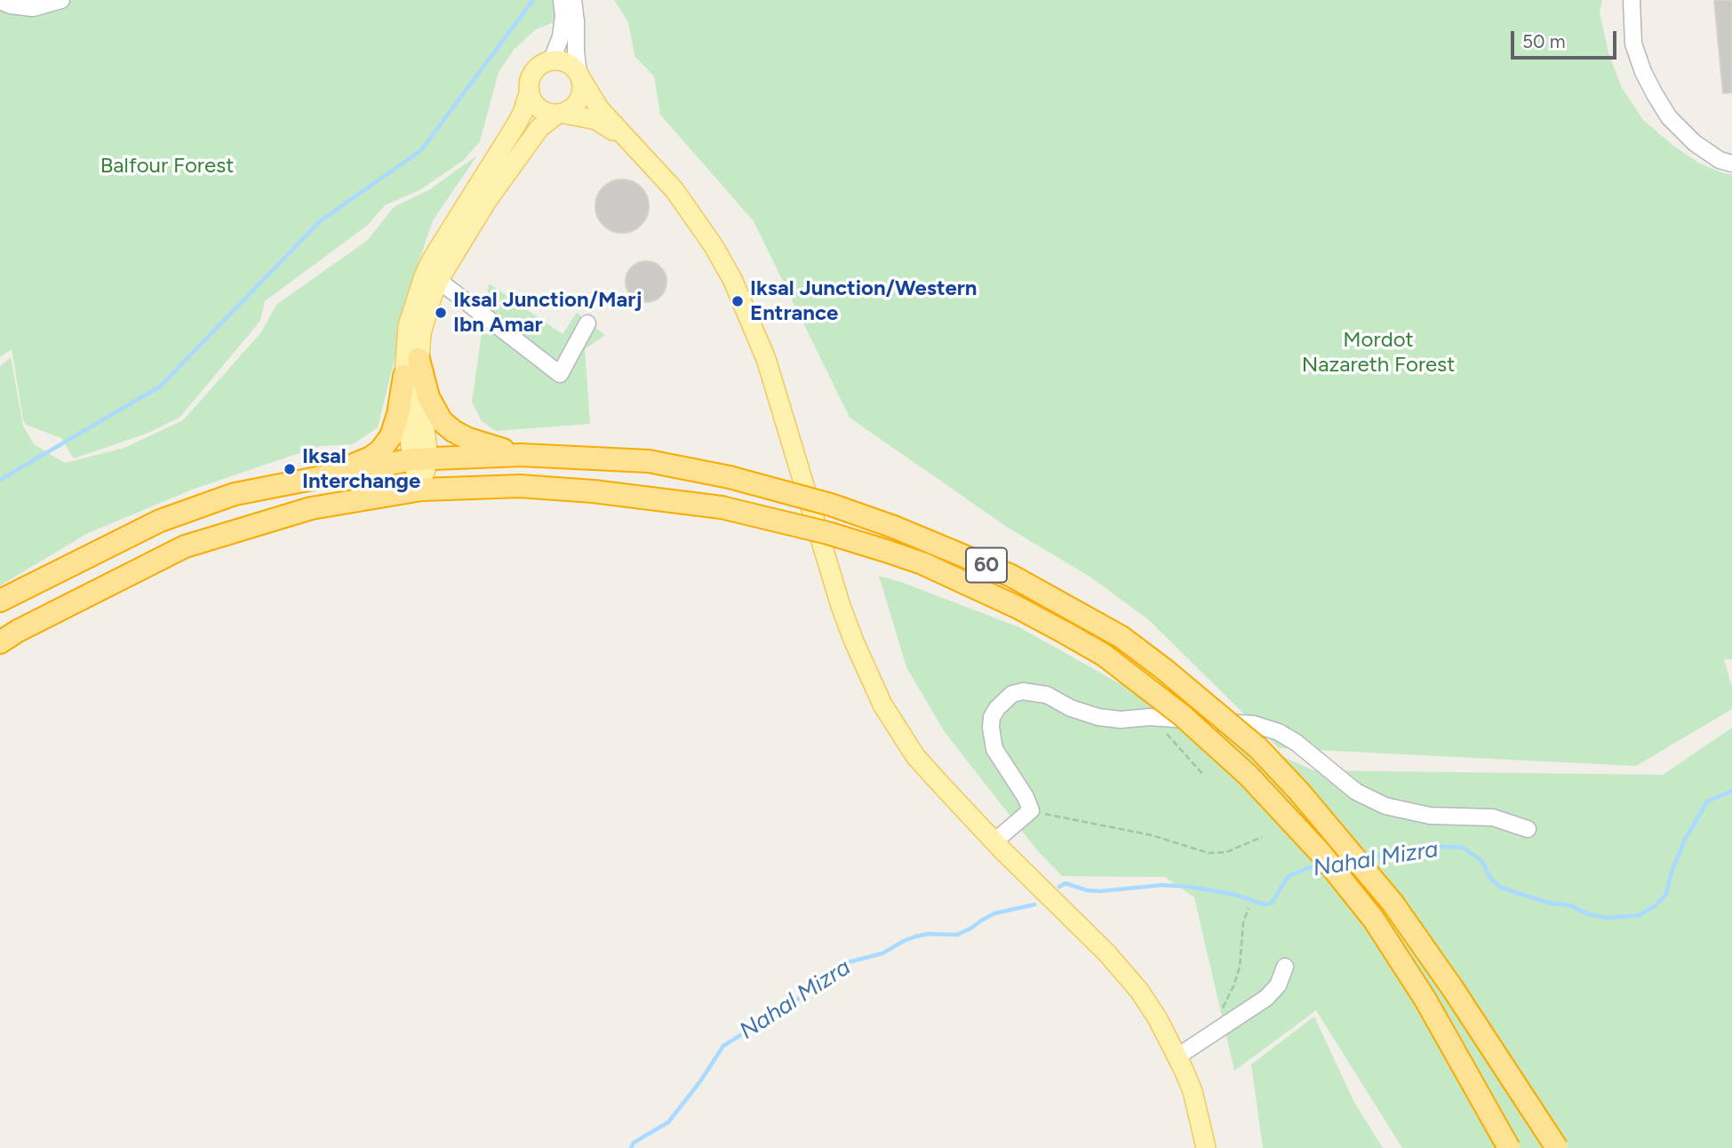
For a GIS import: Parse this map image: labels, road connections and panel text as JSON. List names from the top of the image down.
{
  "streets": {
    "highway": ["60"]
  },
  "water": ["Nahal Mizra"],
  "parks": ["Balfour Forest", "Mordot Nazareth Forest"],
  "places": ["Iksal Junction/Western Entrance", "Iksal Junction/Marj Ibn Amar", "Iksal Interchange"],
  "scale_bar": "50 m"
}
